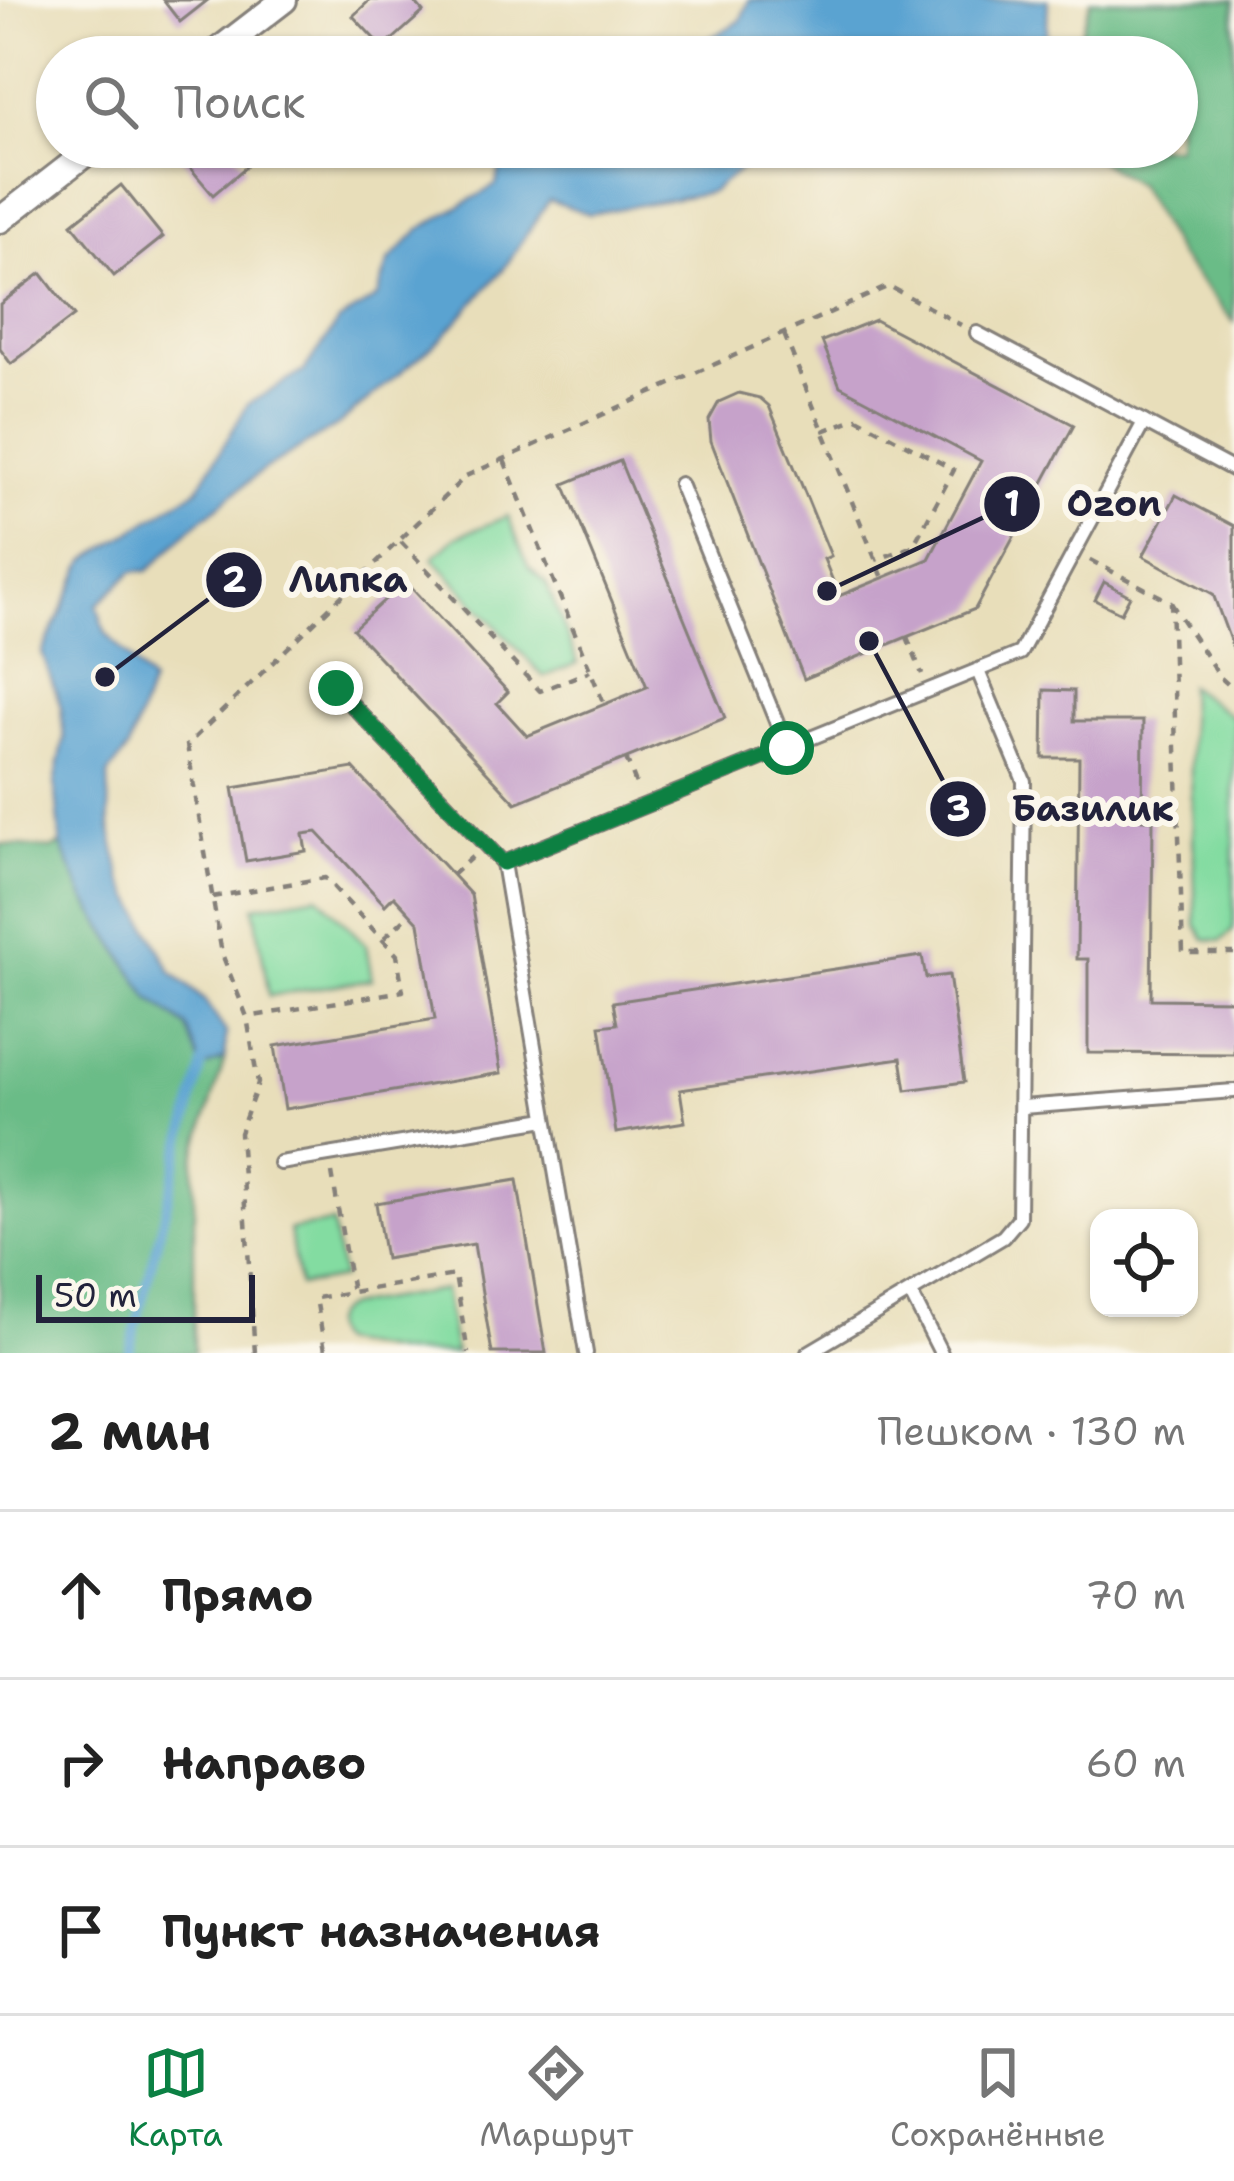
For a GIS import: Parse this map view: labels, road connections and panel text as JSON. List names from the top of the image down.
{
  "places": ["Ozon", "Базилик", "Липка"],
  "scale_bar": "50 m",
  "page": {
    "search": "Поиск",
    "scale": "50 m",
    "heading": ["2 мин", "Пешком · 130 m"],
    "list": [
      ["Прямо", "70 m"],
      ["Направо", "60 m"],
      "Пункт назначения"
    ],
    "nav": ["Карта", "Маршрут", "Сохранённые"]
  }
}
